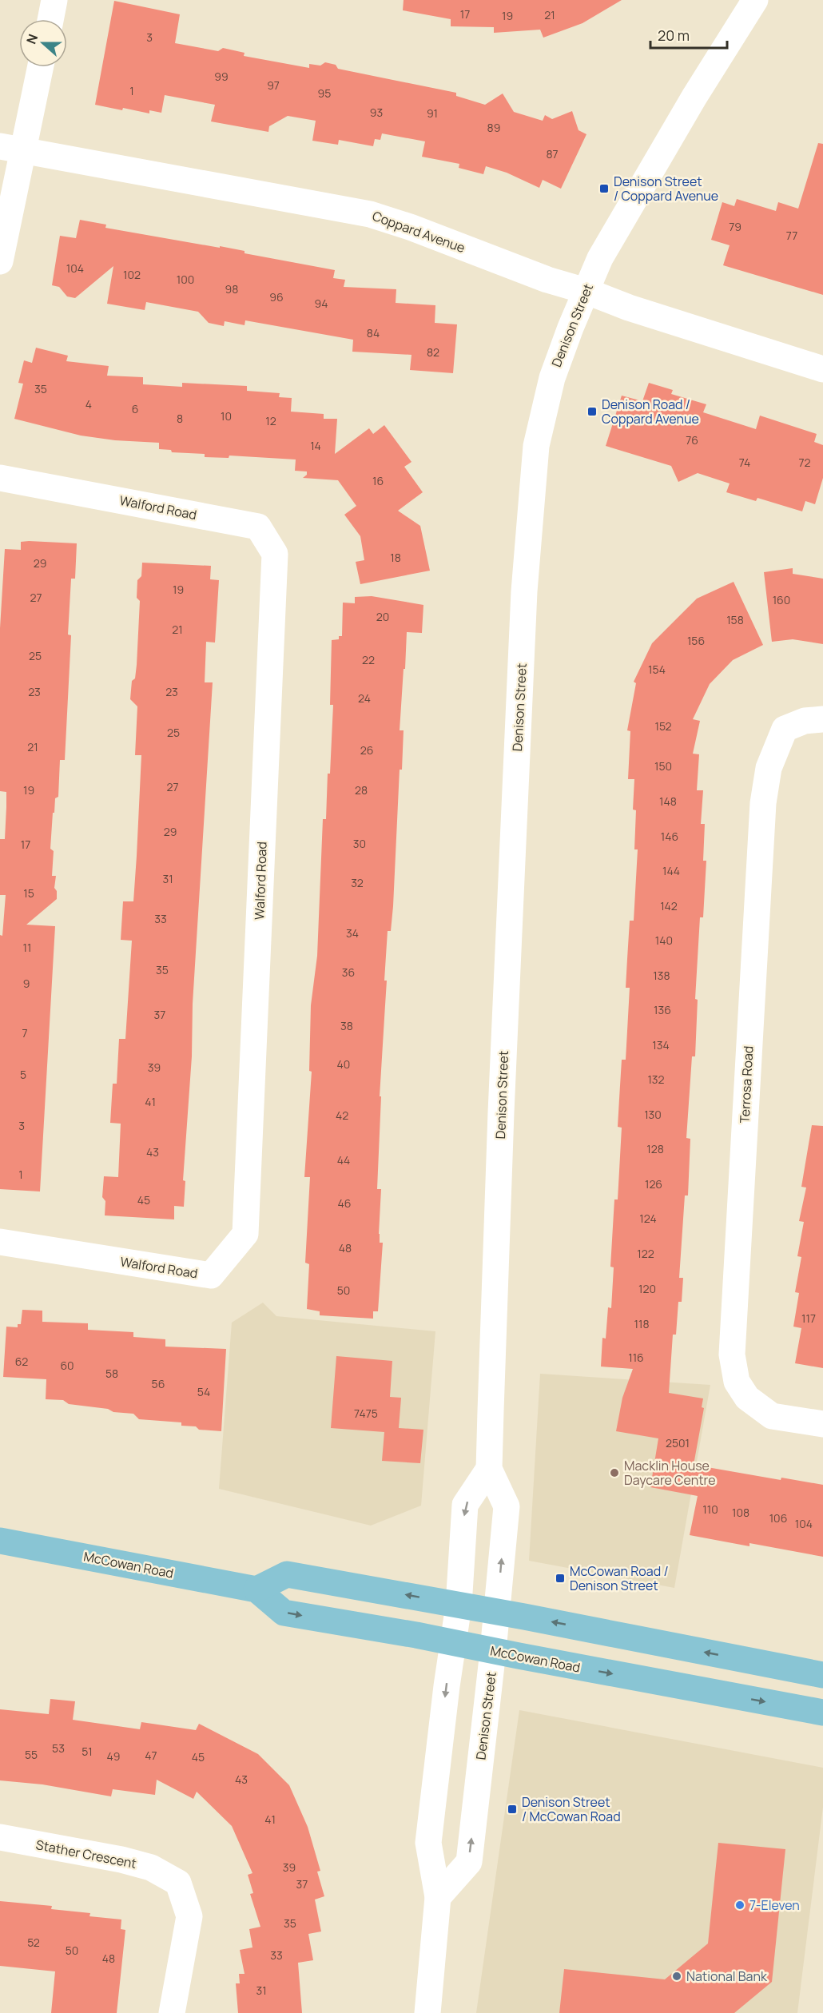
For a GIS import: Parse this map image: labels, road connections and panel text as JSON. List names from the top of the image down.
{
  "streets": {
    "main road": ["McCowan Road"],
    "street": [
      "Coppard Avenue",
      "Denison Street",
      "Walford Road",
      "Terrosa Road",
      "Stather Crescent"
    ]
  },
  "crossings": [
    ["Coppard Avenue", "Denison Street"],
    ["Denison Street", "McCowan Road"]
  ],
  "places": {
    "transit": [
      "Denison Street / Coppard Avenue",
      "Denison Road / Coppard Avenue",
      "McCowan Road / Denison Street",
      "Denison Street / McCowan Road"
    ],
    "other": ["Macklin House Daycare Centre", "7-Eleven", "National Bank"]
  },
  "house_numbers": [
    "17",
    "21",
    "19",
    "3",
    "99",
    "97",
    "1",
    "95",
    "93",
    "91",
    "89",
    "87",
    "79",
    "77",
    "104",
    "102",
    "100",
    "98",
    "96",
    "94",
    "84",
    "82",
    "35",
    "4",
    "6",
    "10",
    "8",
    "12",
    "76",
    "14",
    "74",
    "72",
    "16",
    "18",
    "29",
    "19",
    "27",
    "160",
    "20",
    "158",
    "21",
    "156",
    "25",
    "22",
    "154",
    "23",
    "23",
    "24",
    "152",
    "25",
    "21",
    "26",
    "150",
    "27",
    "19",
    "28",
    "148",
    "29",
    "146",
    "30",
    "17",
    "144",
    "31",
    "32",
    "15",
    "142",
    "33",
    "34",
    "140",
    "11",
    "35",
    "36",
    "138",
    "9",
    "136",
    "37",
    "38",
    "7",
    "134",
    "40",
    "39",
    "5",
    "132",
    "41",
    "130",
    "42",
    "3",
    "128",
    "43",
    "44",
    "1",
    "126",
    "45",
    "46",
    "124",
    "48",
    "122",
    "120",
    "50",
    "117",
    "118",
    "116",
    "62",
    "60",
    "58",
    "56",
    "54",
    "7475",
    "2501",
    "110",
    "108",
    "106",
    "104",
    "53",
    "51",
    "55",
    "47",
    "49",
    "45",
    "43",
    "41",
    "39",
    "37",
    "35",
    "52",
    "50",
    "33",
    "48",
    "31"
  ],
  "scale_bar": "20 m",
  "north": "left"
}
